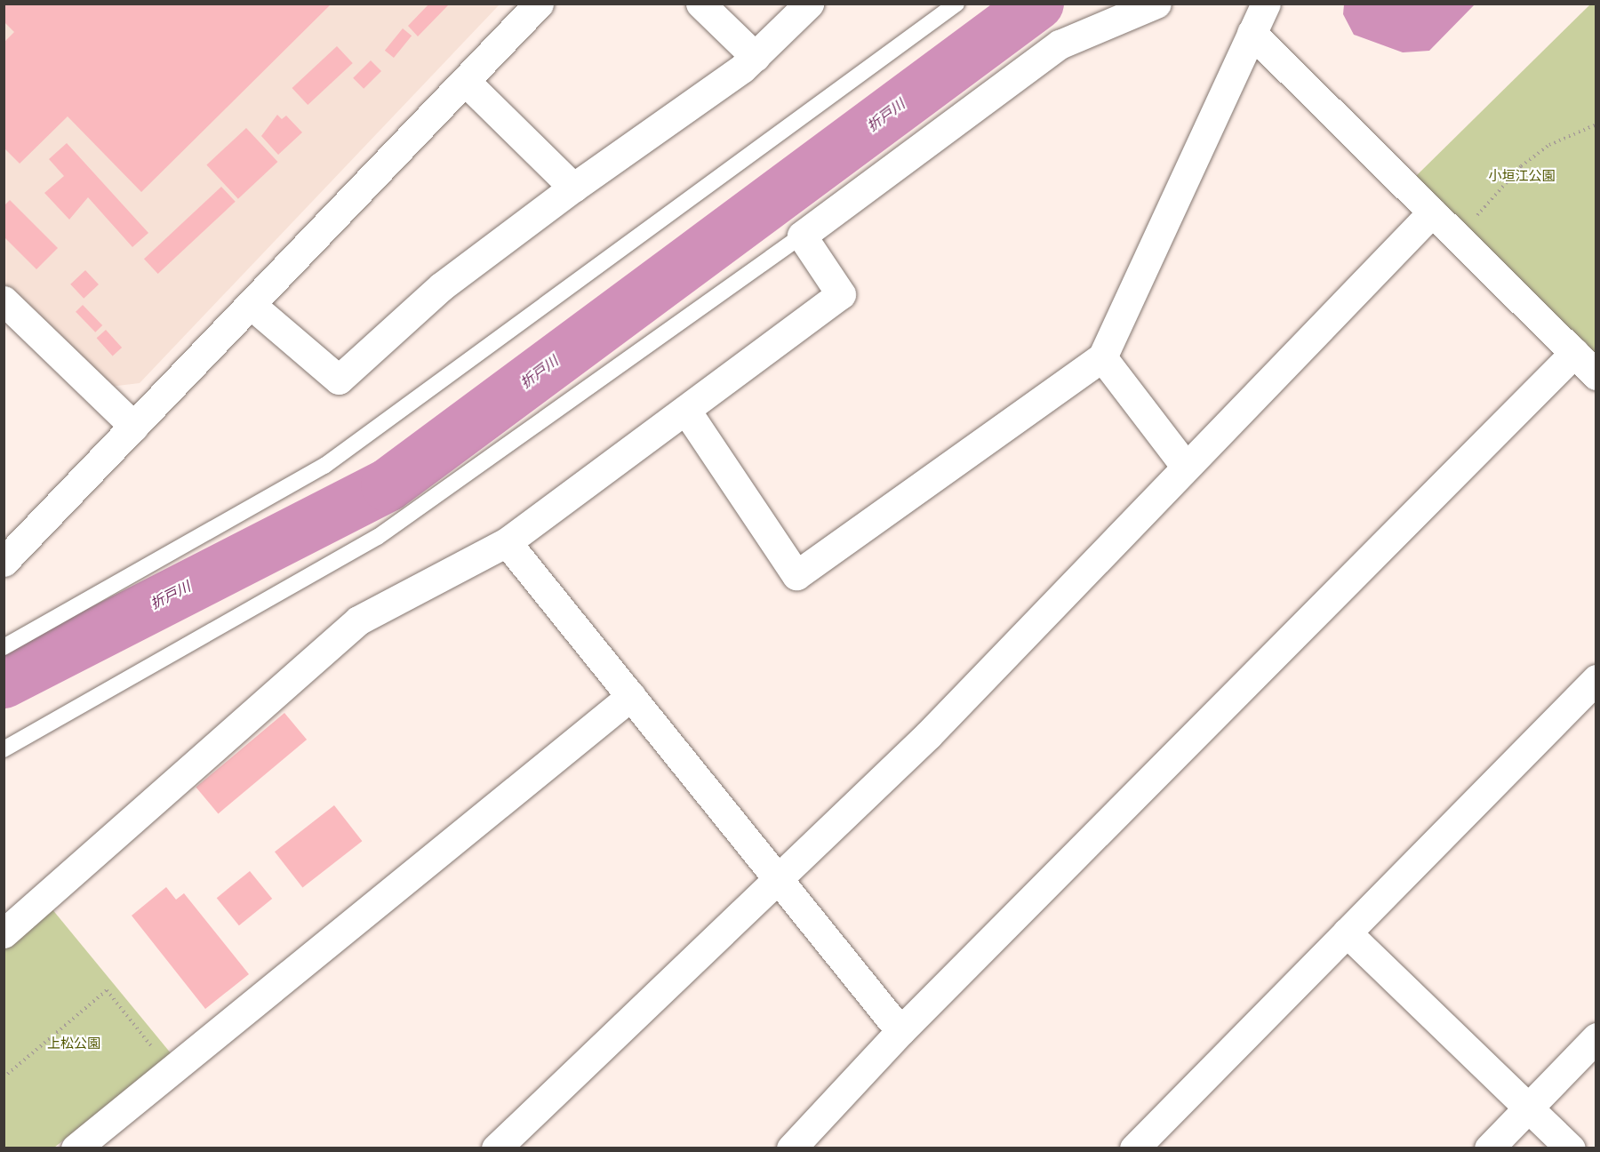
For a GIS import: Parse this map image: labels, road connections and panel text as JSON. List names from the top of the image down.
{
  "water": ["折戸川"],
  "parks": ["小垣江公園", "上松公園"]
}
